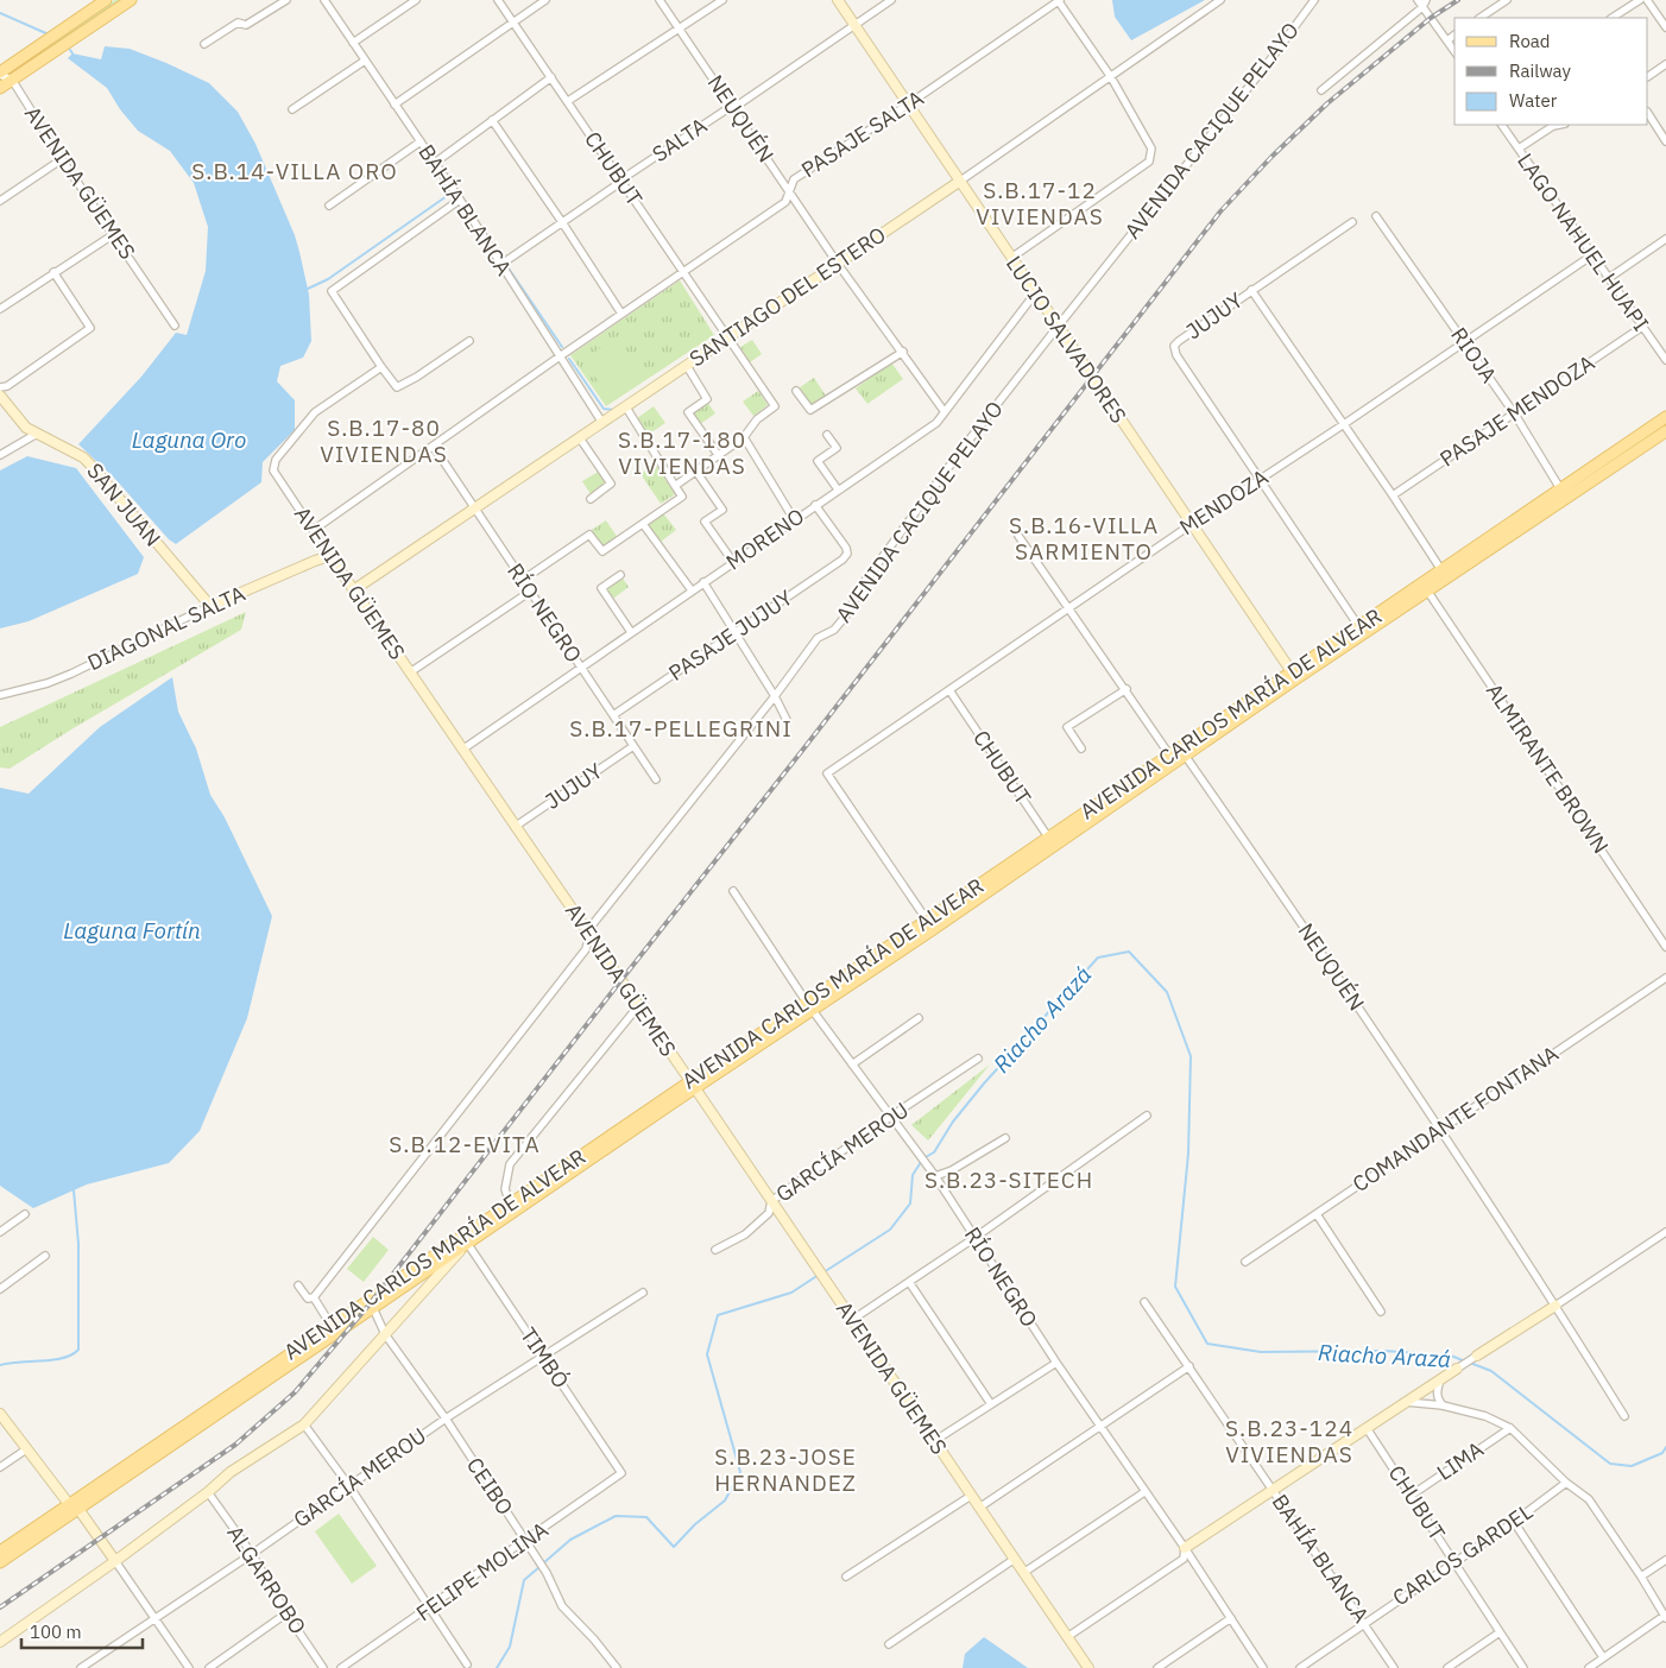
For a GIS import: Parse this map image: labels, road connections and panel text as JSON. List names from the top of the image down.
{
  "streets": {
    "main road": ["AVENIDA CARLOS MARÍA DE ALVEAR"],
    "street": [
      "NEUQUÉN",
      "AVENIDA CACIQUE PELAYO",
      "PASAJE SALTA",
      "SALTA",
      "CHUBUT",
      "AVENIDA GÜEMES",
      "BAHÍA BLANCA",
      "LAGO NAHUEL HUAPI",
      "SANTIAGO DEL ESTERO",
      "JUJUY",
      "LUCIO SALVADORES",
      "RIOJA",
      "PASAJE MENDOZA",
      "MENDOZA",
      "SAN JUAN",
      "MORENO",
      "RÍO NEGRO",
      "DIAGONAL SALTA",
      "PASAJE JUJUY",
      "ALMIRANTE BROWN",
      "COMANDANTE FONTANA",
      "GARCÍA MEROU",
      "TIMBÓ",
      "LIMA",
      "CEIBO",
      "CARLOS GARDEL",
      "FELIPE MOLINA",
      "ALGARROBO"
    ]
  },
  "crossings": [
    ["NEUQUÉN", "PASAJE SALTA"],
    ["NEUQUÉN", "SALTA"],
    ["NEUQUÉN", "SANTIAGO DEL ESTERO"],
    ["NEUQUÉN", "MORENO"],
    ["NEUQUÉN", "AVENIDA CARLOS MARÍA DE ALVEAR"],
    ["NEUQUÉN", "COMANDANTE FONTANA"],
    ["AVENIDA CACIQUE PELAYO", "AVENIDA GÜEMES"],
    ["AVENIDA CACIQUE PELAYO", "LUCIO SALVADORES"],
    ["PASAJE SALTA", "CHUBUT"],
    ["PASAJE SALTA", "BAHÍA BLANCA"],
    ["PASAJE SALTA", "LUCIO SALVADORES"],
    ["SALTA", "CHUBUT"],
    ["SALTA", "BAHÍA BLANCA"],
    ["SALTA", "LUCIO SALVADORES"],
    ["CHUBUT", "SANTIAGO DEL ESTERO"],
    ["CHUBUT", "MENDOZA"],
    ["CHUBUT", "AVENIDA CARLOS MARÍA DE ALVEAR"],
    ["CHUBUT", "LIMA"],
    ["CHUBUT", "CARLOS GARDEL"],
    ["AVENIDA GÜEMES", "SANTIAGO DEL ESTERO"],
    ["AVENIDA GÜEMES", "JUJUY"],
    ["AVENIDA GÜEMES", "MORENO"],
    ["AVENIDA GÜEMES", "DIAGONAL SALTA"],
    ["AVENIDA GÜEMES", "AVENIDA CARLOS MARÍA DE ALVEAR"],
    ["AVENIDA GÜEMES", "GARCÍA MEROU"],
    ["BAHÍA BLANCA", "SANTIAGO DEL ESTERO"],
    ["BAHÍA BLANCA", "CARLOS GARDEL"],
    ["LAGO NAHUEL HUAPI", "PASAJE MENDOZA"],
    ["LAGO NAHUEL HUAPI", "MENDOZA"],
    ["SANTIAGO DEL ESTERO", "LUCIO SALVADORES"],
    ["SANTIAGO DEL ESTERO", "RÍO NEGRO"],
    ["JUJUY", "MENDOZA"],
    ["JUJUY", "RÍO NEGRO"],
    ["LUCIO SALVADORES", "MENDOZA"],
    ["LUCIO SALVADORES", "MORENO"],
    ["LUCIO SALVADORES", "AVENIDA CARLOS MARÍA DE ALVEAR"],
    ["RIOJA", "PASAJE MENDOZA"],
    ["RIOJA", "MENDOZA"],
    ["RIOJA", "AVENIDA CARLOS MARÍA DE ALVEAR"],
    ["MENDOZA", "AVENIDA CARLOS MARÍA DE ALVEAR"],
    ["SAN JUAN", "DIAGONAL SALTA"],
    ["MORENO", "RÍO NEGRO"],
    ["MORENO", "PASAJE JUJUY"],
    ["RÍO NEGRO", "PASAJE JUJUY"],
    ["RÍO NEGRO", "AVENIDA CARLOS MARÍA DE ALVEAR"],
    ["RÍO NEGRO", "GARCÍA MEROU"],
    ["AVENIDA CARLOS MARÍA DE ALVEAR", "ALMIRANTE BROWN"],
    ["AVENIDA CARLOS MARÍA DE ALVEAR", "TIMBÓ"],
    ["AVENIDA CARLOS MARÍA DE ALVEAR", "CEIBO"],
    ["GARCÍA MEROU", "TIMBÓ"],
    ["GARCÍA MEROU", "CEIBO"],
    ["GARCÍA MEROU", "ALGARROBO"],
    ["TIMBÓ", "FELIPE MOLINA"],
    ["CEIBO", "FELIPE MOLINA"]
  ],
  "districts": [
    "S.B.14-VILLA ORO",
    "S.B.17-12 VIVIENDAS",
    "S.B.17-80 VIVIENDAS",
    "S.B.17-180 VIVIENDAS",
    "S.B.16-VILLA SARMIENTO",
    "S.B.17-PELLEGRINI",
    "S.B.12-EVITA",
    "S.B.23-SITECH",
    "S.B.23-124 VIVIENDAS",
    "S.B.23-JOSE HERNANDEZ"
  ],
  "water": ["Laguna Oro", "Laguna Fortín", "Riacho Arazá"],
  "legend": ["Road", "Railway", "Water"],
  "scale_bar": "100 m"
}
